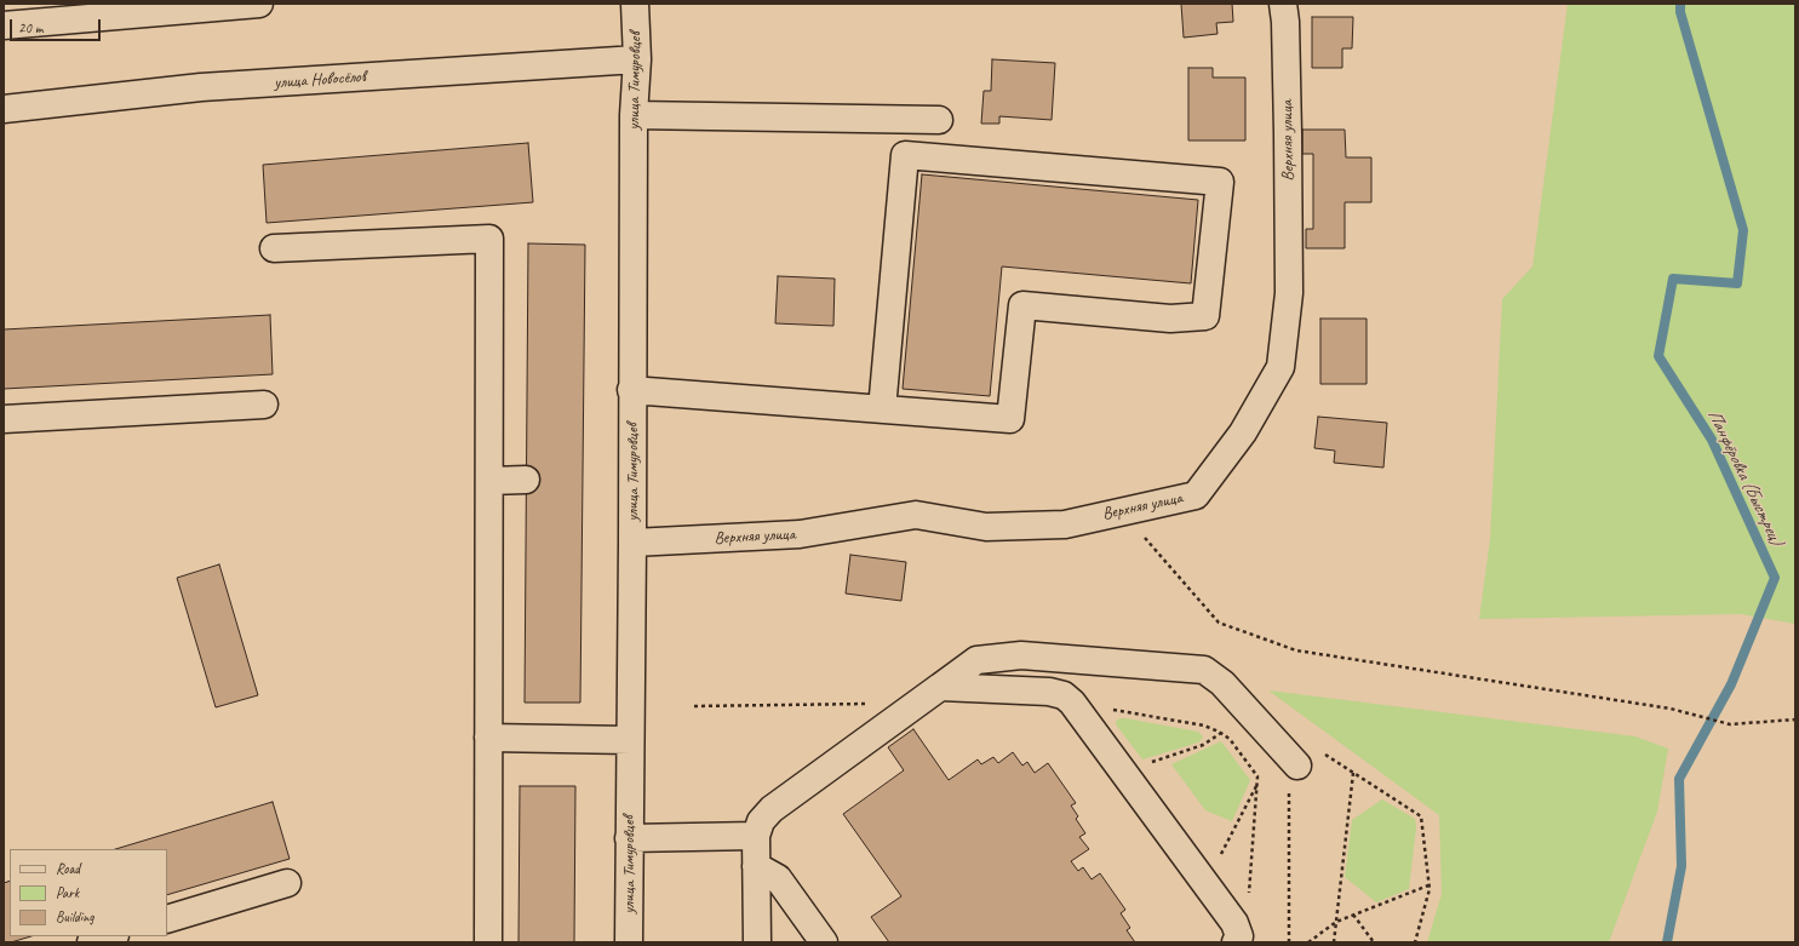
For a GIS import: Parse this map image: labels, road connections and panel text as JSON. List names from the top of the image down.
{
  "streets": {
    "street": ["улица Новосёлов", "улица Тимуровцев", "Верхняя улица"]
  },
  "crossings": [
    ["улица Новосёлов", "улица Тимуровцев"],
    ["улица Тимуровцев", "Верхняя улица"]
  ],
  "water": ["Панфёровка (Быстрец)"],
  "legend": ["Road", "Park", "Building"],
  "scale_bar": "20 m"
}
